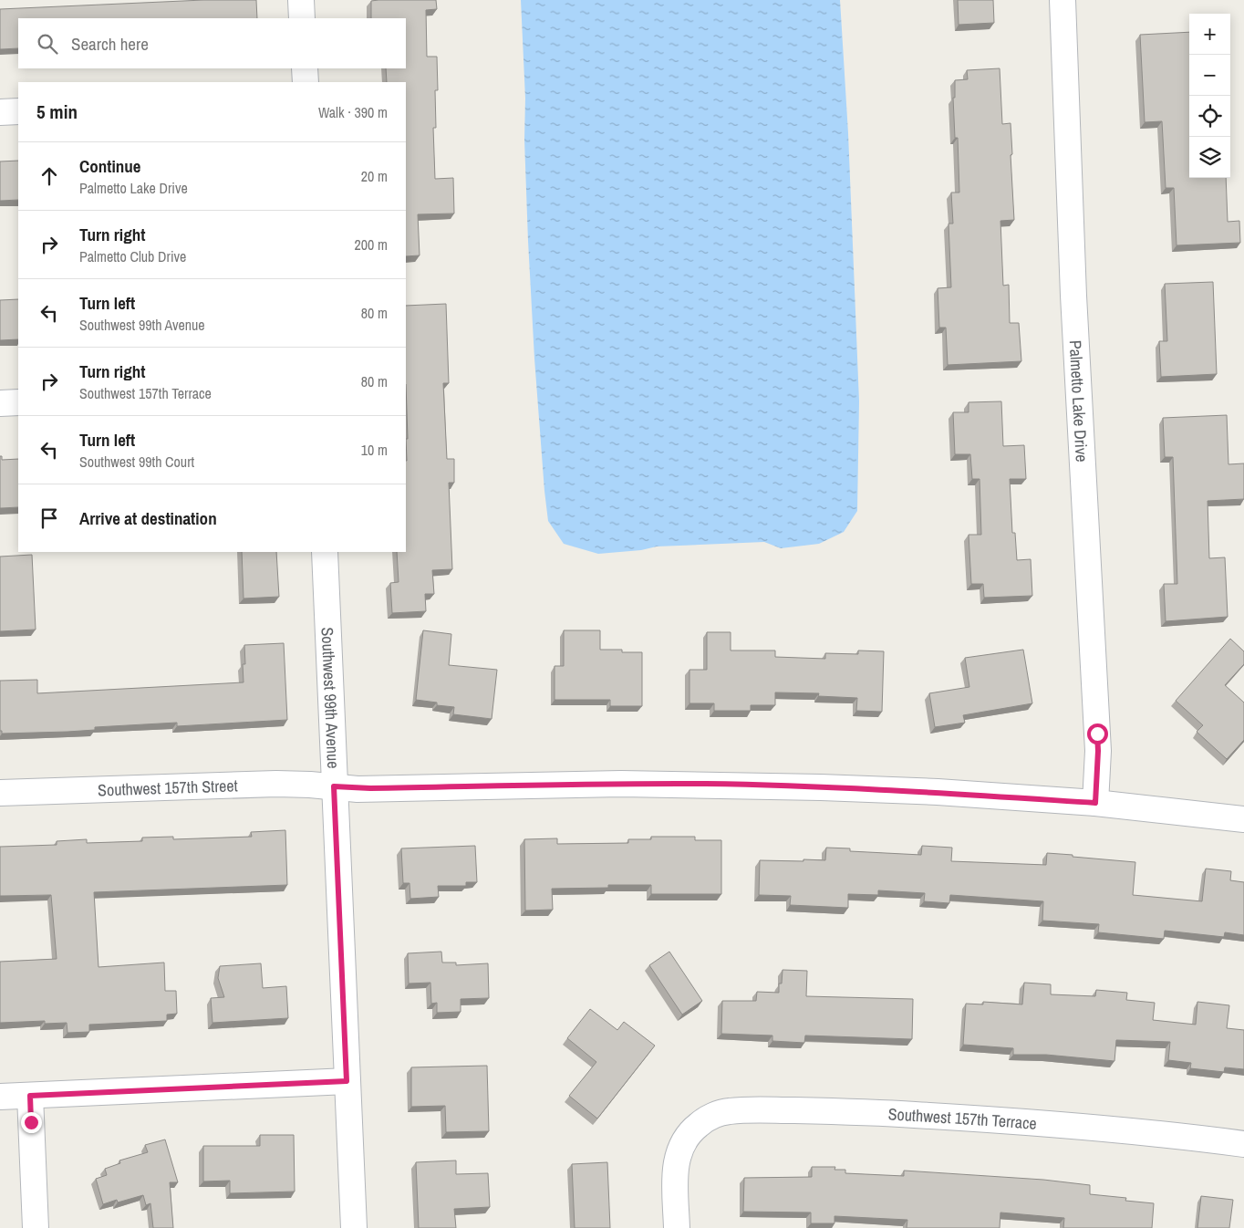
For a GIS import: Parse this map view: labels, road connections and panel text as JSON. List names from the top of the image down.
{
  "streets": {
    "street": [
      "Palmetto Lake Drive",
      "Southwest 99th Avenue",
      "Southwest 157th Street",
      "Southwest 157th Terrace"
    ]
  },
  "crossings": [
    ["Palmetto Lake Drive", "Southwest 157th Street"],
    ["Southwest 99th Avenue", "Southwest 157th Street"]
  ],
  "page": {
    "map_buttons": ["+", "−"],
    "search": "Search here",
    "heading": ["5 min", "Walk · 390 m"],
    "list": [
      ["Continue", "Palmetto Lake Drive", "20 m"],
      ["Turn right", "Palmetto Club Drive", "200 m"],
      ["Turn left", "Southwest 99th Avenue", "80 m"],
      ["Turn right", "Southwest 157th Terrace", "80 m"],
      ["Turn left", "Southwest 99th Court", "10 m"],
      "Arrive at destination"
    ]
  }
}
